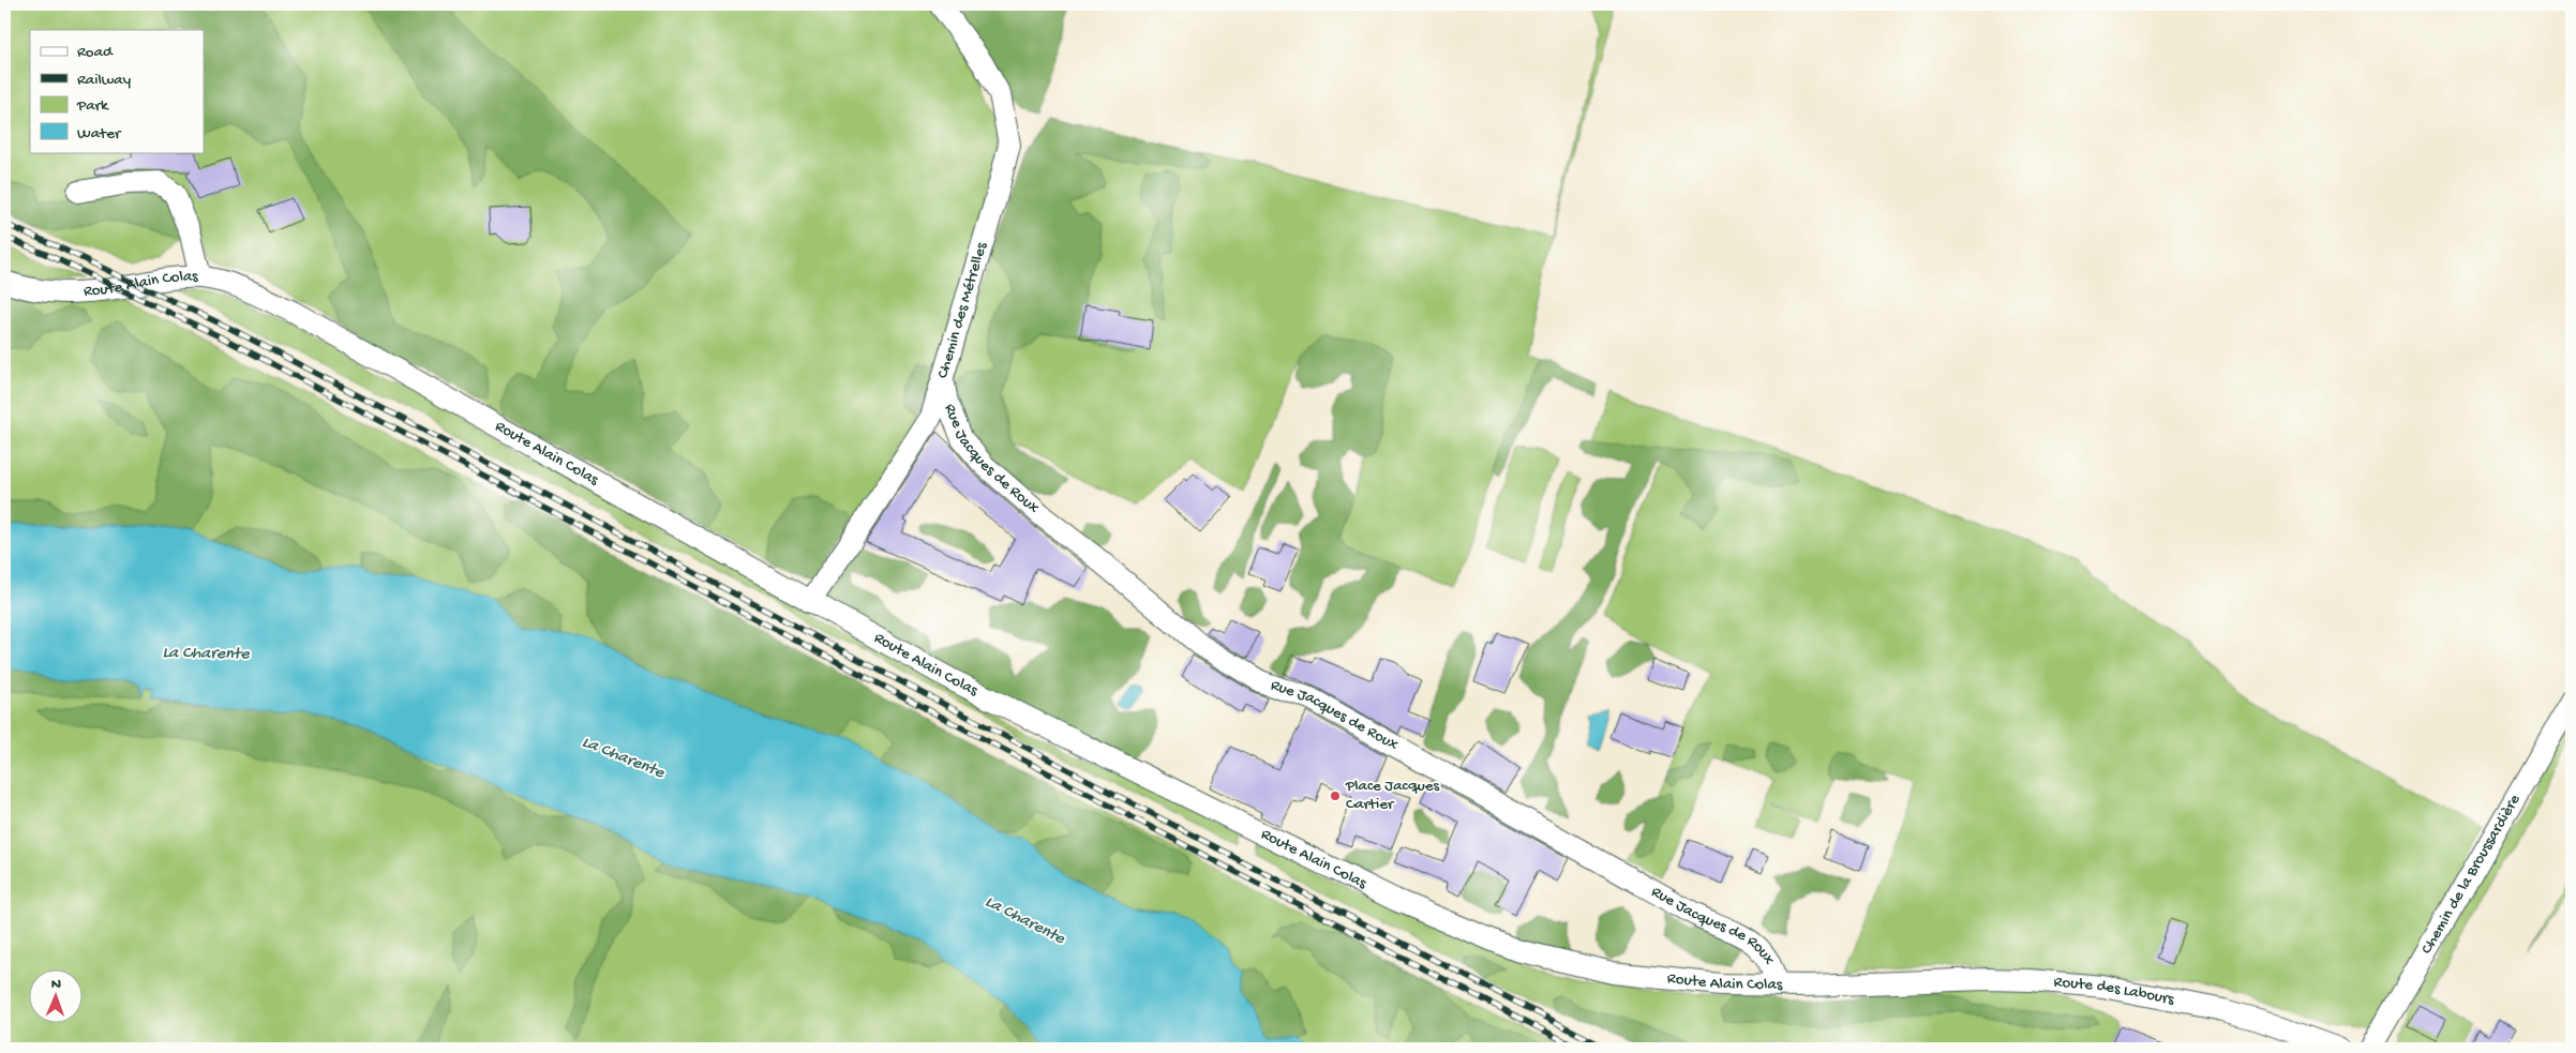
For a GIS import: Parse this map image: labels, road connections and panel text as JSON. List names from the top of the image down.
{
  "streets": {
    "street": [
      "Route Alain Colas",
      "Chemin des Métrelles",
      "Rue Jacques de Roux",
      "Chemin de la Broussardière",
      "Route des Labours"
    ]
  },
  "crossings": [
    ["Route Alain Colas", "Chemin des Métrelles"],
    ["Route Alain Colas", "Rue Jacques de Roux"],
    ["Route Alain Colas", "Route des Labours"],
    ["Chemin des Métrelles", "Rue Jacques de Roux"]
  ],
  "water": ["La Charente"],
  "places": ["Place Jacques Cartier"],
  "legend": [
    "Road",
    "Railway",
    "Park",
    "Water"
  ],
  "north": "top"
}
